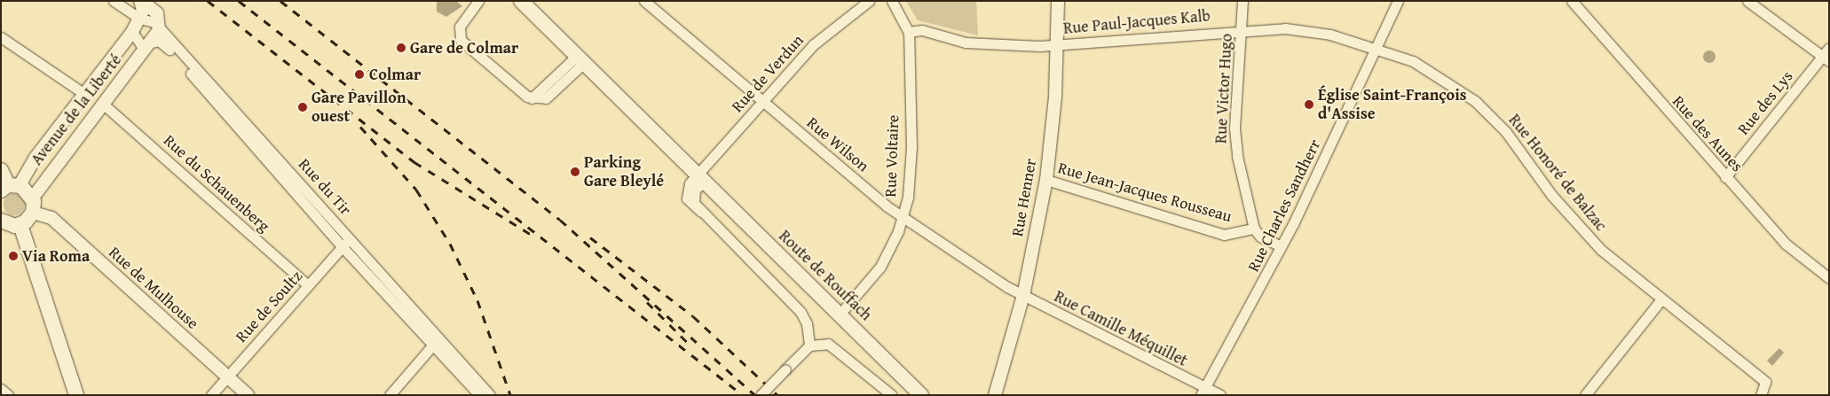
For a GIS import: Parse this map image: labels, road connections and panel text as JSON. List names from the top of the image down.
{
  "streets": {
    "main road": ["Route de Rouffach"],
    "street": [
      "Rue Paul-Jacques Kalb",
      "Rue de Verdun",
      "Rue Victor Hugo",
      "Rue des Lys",
      "Avenue de la Liberté",
      "Rue des Aunes",
      "Rue Wilson",
      "Rue Voltaire",
      "Rue Honoré de Balzac",
      "Rue du Schauenberg",
      "Rue du Tir",
      "Rue Jean-Jacques Rousseau",
      "Rue Henner",
      "Rue Charles Sandherr",
      "Rue de Mulhouse",
      "Rue de Soultz",
      "Rue Camille Méquillet"
    ]
  },
  "crossings": [
    ["Rue Paul-Jacques Kalb", "Rue Victor Hugo"],
    ["Rue Paul-Jacques Kalb", "Rue Voltaire"],
    ["Rue Paul-Jacques Kalb", "Rue Honoré de Balzac"],
    ["Rue Paul-Jacques Kalb", "Rue Henner"],
    ["Rue Paul-Jacques Kalb", "Rue Charles Sandherr"],
    ["Rue de Verdun", "Rue Wilson"],
    ["Rue de Verdun", "Route de Rouffach"],
    ["Rue Victor Hugo", "Rue Jean-Jacques Rousseau"],
    ["Rue des Lys", "Rue des Aunes"],
    ["Avenue de la Liberté", "Rue du Schauenberg"],
    ["Avenue de la Liberté", "Rue du Tir"],
    ["Rue Wilson", "Rue Voltaire"],
    ["Rue Wilson", "Rue Henner"],
    ["Rue Wilson", "Rue Camille Méquillet"],
    ["Rue Voltaire", "Route de Rouffach"],
    ["Rue Honoré de Balzac", "Rue Charles Sandherr"],
    ["Rue du Schauenberg", "Rue de Soultz"],
    ["Rue du Tir", "Rue de Soultz"],
    ["Rue Jean-Jacques Rousseau", "Rue Henner"],
    ["Rue Henner", "Rue Camille Méquillet"],
    ["Rue Charles Sandherr", "Rue Camille Méquillet"],
    ["Rue de Mulhouse", "Rue de Soultz"]
  ],
  "places": [
    "Gare de Colmar",
    "Colmar",
    "Église Saint-François d'Assise",
    "Gare Pavillon ouest",
    "Parking Gare Bleylé",
    "Via Roma"
  ]
}
